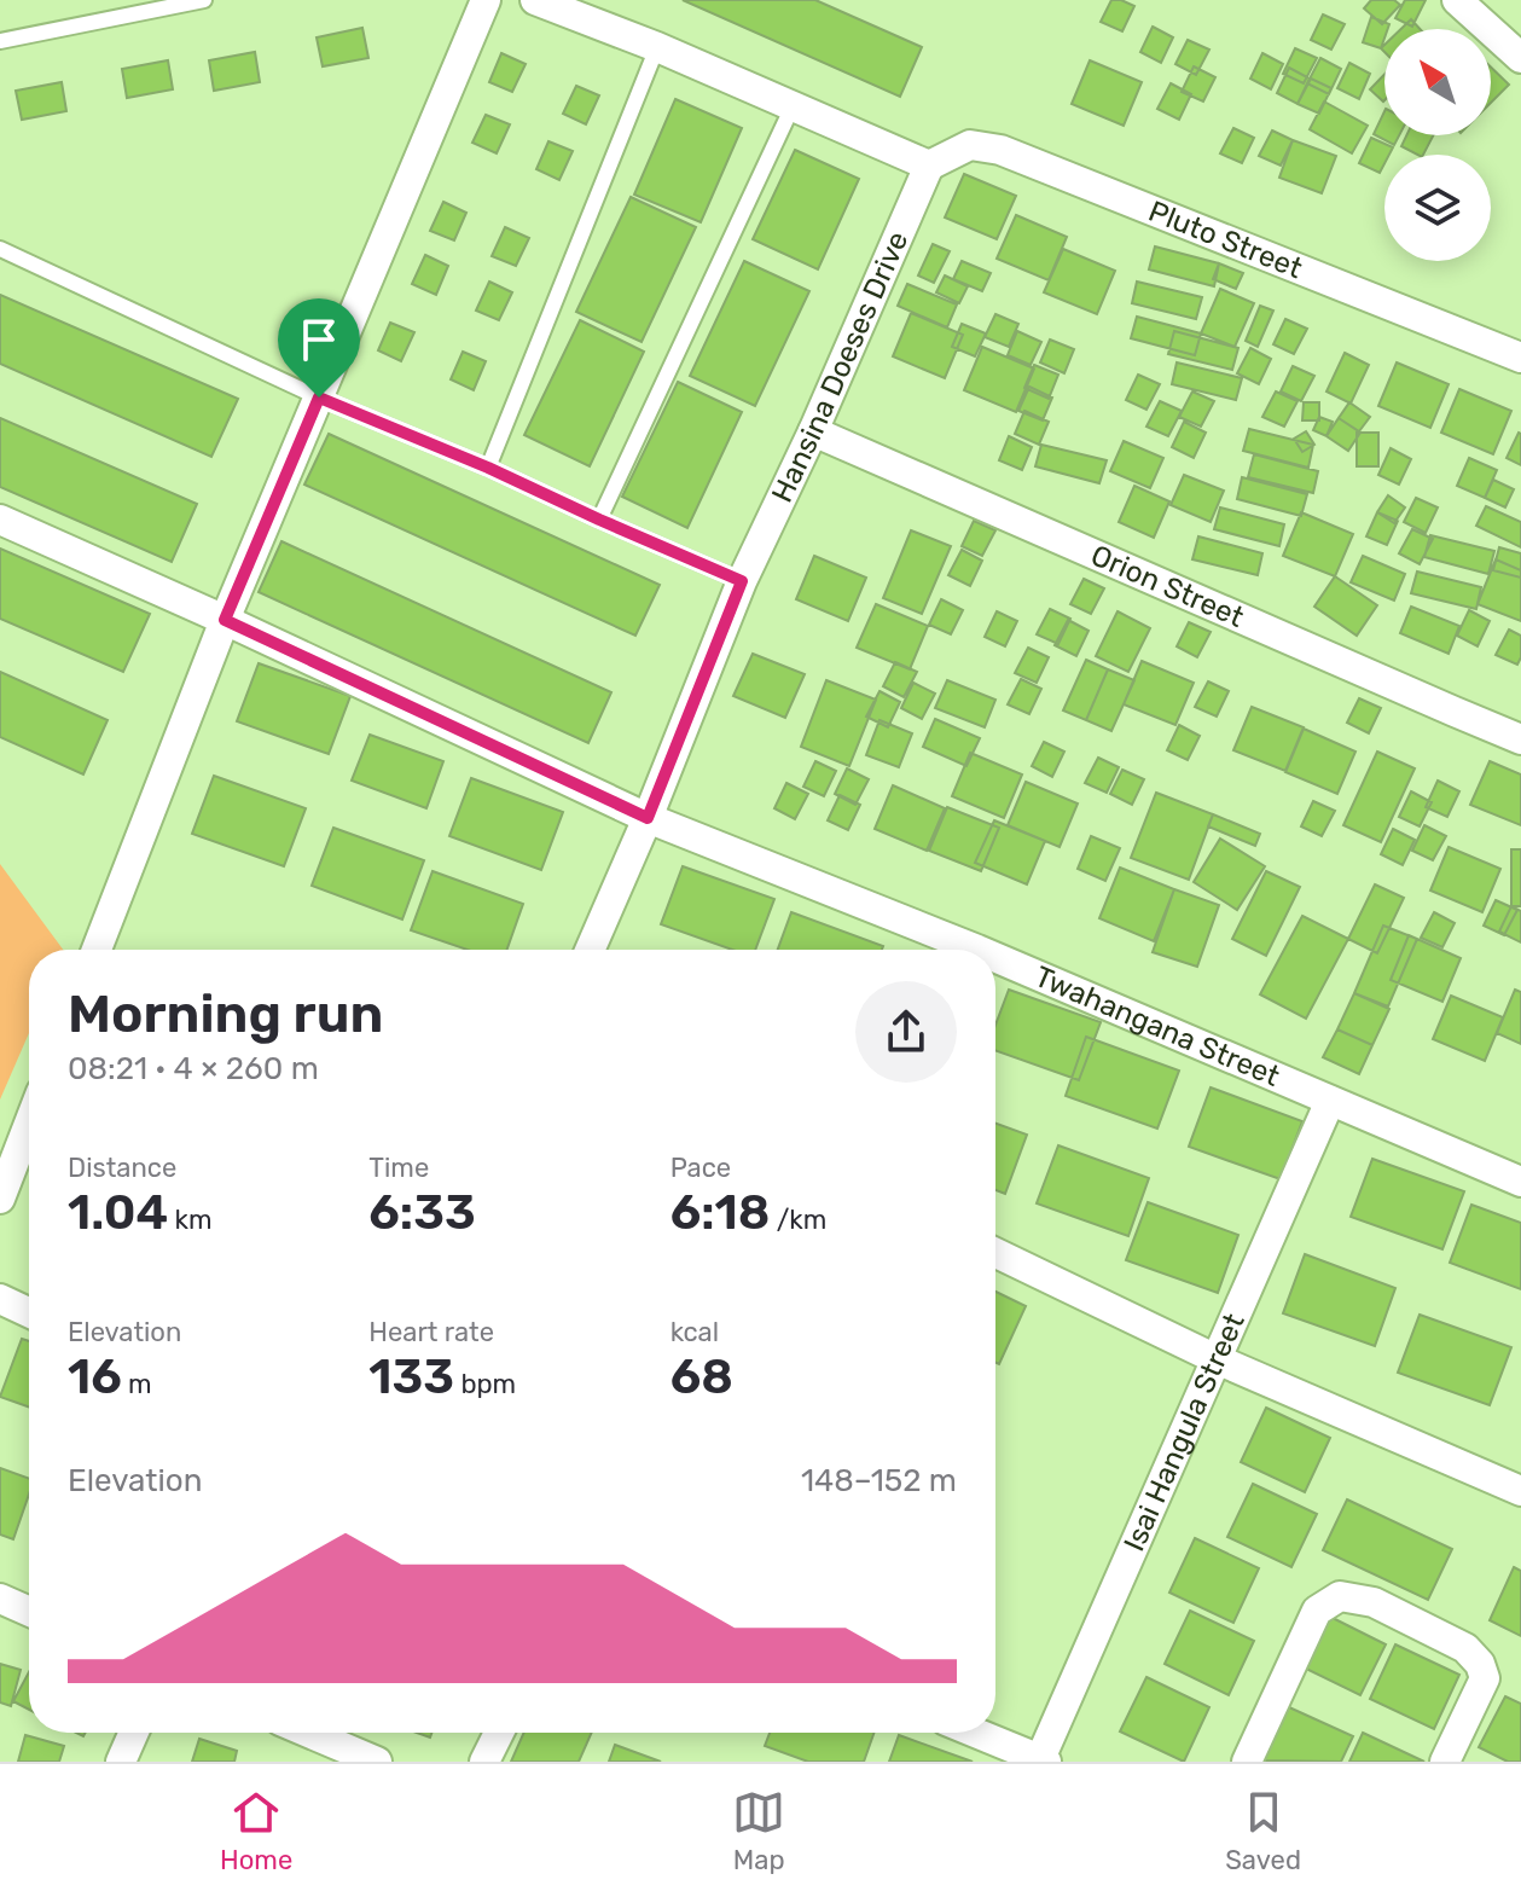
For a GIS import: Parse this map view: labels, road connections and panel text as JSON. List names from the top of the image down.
{
  "streets": {
    "street": [
      "Pluto Street",
      "Hansina Doeses Drive",
      "Orion Street",
      "Twahangana Street",
      "Isai Hangula Street"
    ]
  },
  "crossings": [
    ["Pluto Street", "Hansina Doeses Drive"],
    ["Hansina Doeses Drive", "Orion Street"],
    ["Hansina Doeses Drive", "Twahangana Street"],
    ["Twahangana Street", "Isai Hangula Street"]
  ],
  "north": "top left",
  "page": {
    "heading": ["Morning run", "08:21 · 4 × 260 m"],
    "stats": [
      ["Distance", "1.04 km"],
      ["Time", "6:33"],
      ["Pace", "6:18 /km"],
      ["Elevation", "16 m"],
      ["Heart rate", "133 bpm"],
      ["kcal", "68"]
    ],
    "chart": ["Elevation", "148–152 m"],
    "tabs": ["Home", "Map", "Saved"]
  }
}
